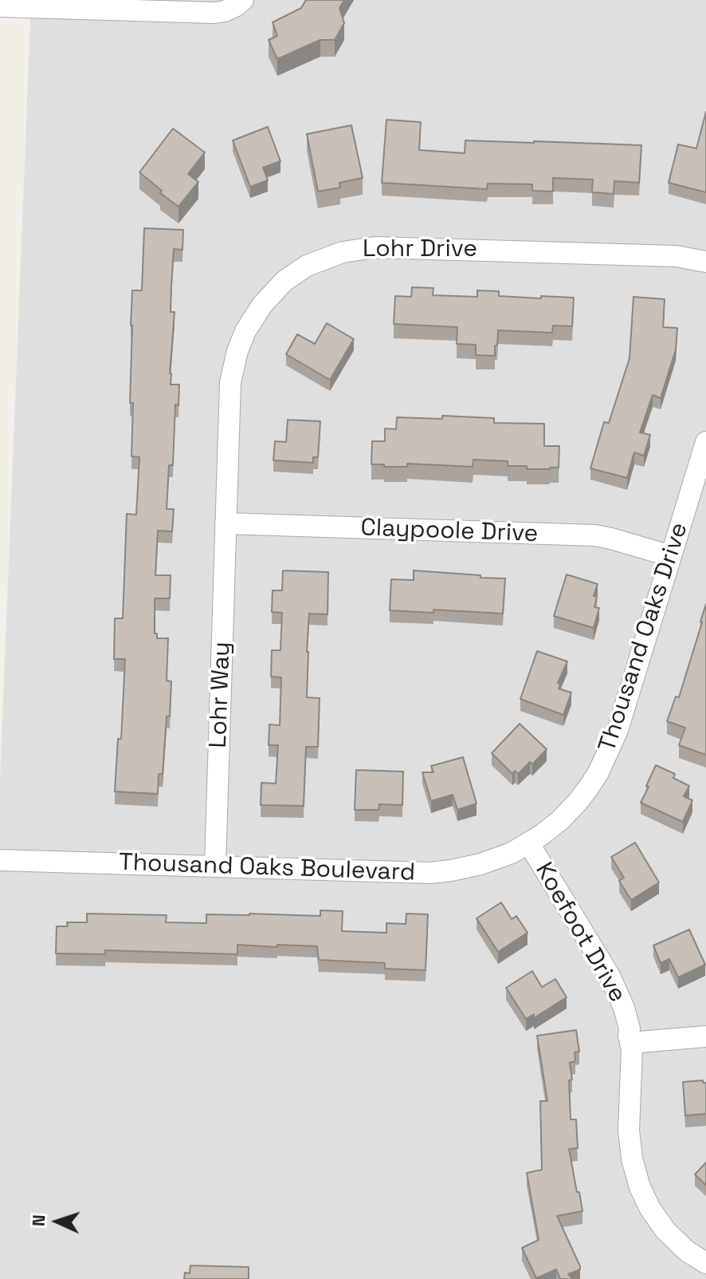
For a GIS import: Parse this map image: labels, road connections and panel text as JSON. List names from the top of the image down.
{
  "streets": {
    "street": [
      "Lohr Drive",
      "Claypoole Drive",
      "Thousand Oaks Drive",
      "Lohr Way",
      "Thousand Oaks Boulevard",
      "Koefoot Drive"
    ]
  },
  "crossings": [
    ["Lohr Drive", "Claypoole Drive"],
    ["Lohr Drive", "Lohr Way"],
    ["Claypoole Drive", "Thousand Oaks Drive"],
    ["Claypoole Drive", "Lohr Way"],
    ["Thousand Oaks Drive", "Thousand Oaks Boulevard"],
    ["Thousand Oaks Drive", "Koefoot Drive"],
    ["Lohr Way", "Thousand Oaks Boulevard"],
    ["Thousand Oaks Boulevard", "Koefoot Drive"]
  ],
  "north": "left"
}
